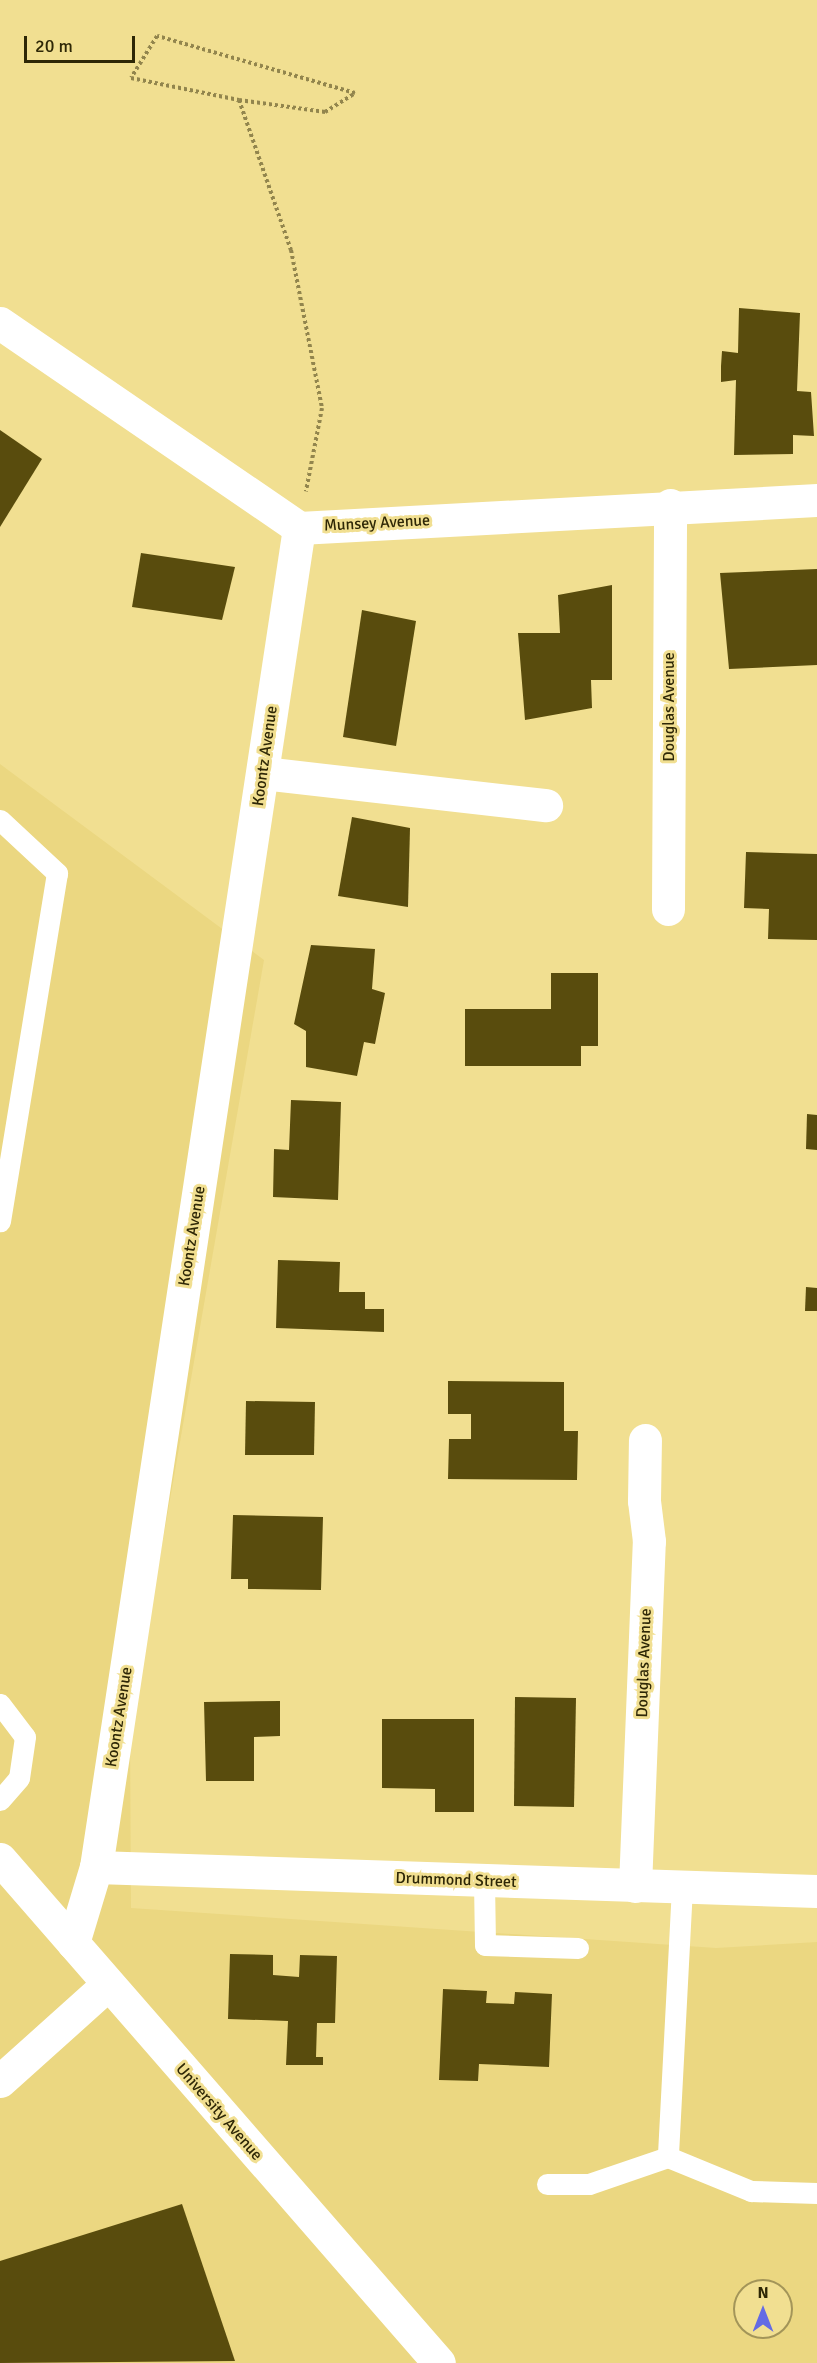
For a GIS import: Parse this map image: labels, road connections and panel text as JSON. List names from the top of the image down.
{
  "streets": {
    "street": [
      "Munsey Avenue",
      "Douglas Avenue",
      "Koontz Avenue",
      "Drummond Street",
      "University Avenue"
    ]
  },
  "crossings": [
    ["Munsey Avenue", "Douglas Avenue"],
    ["Munsey Avenue", "Koontz Avenue"],
    ["Douglas Avenue", "Drummond Street"],
    ["Koontz Avenue", "Drummond Street"],
    ["Koontz Avenue", "University Avenue"]
  ],
  "scale_bar": "20 m",
  "north": "top"
}
